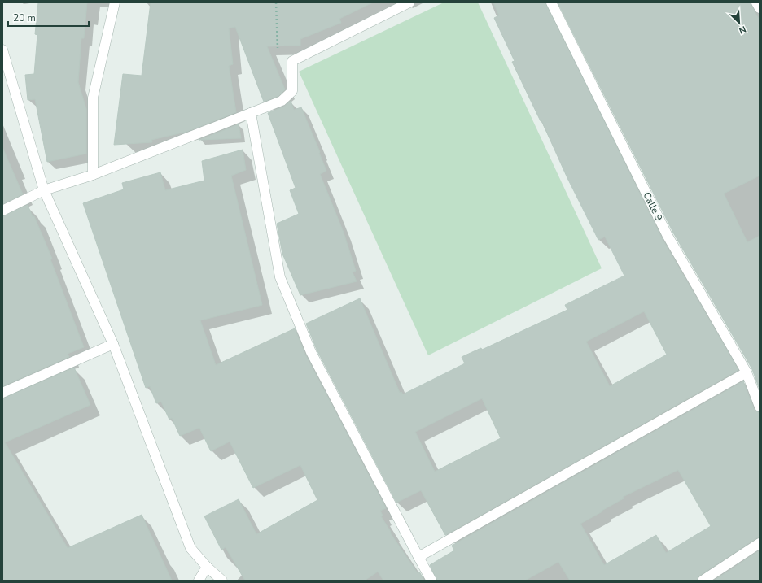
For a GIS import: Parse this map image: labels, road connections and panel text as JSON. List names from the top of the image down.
{
  "streets": {
    "street": ["Calle 9"]
  },
  "scale_bar": "20 m",
  "north": "bottom right"
}
